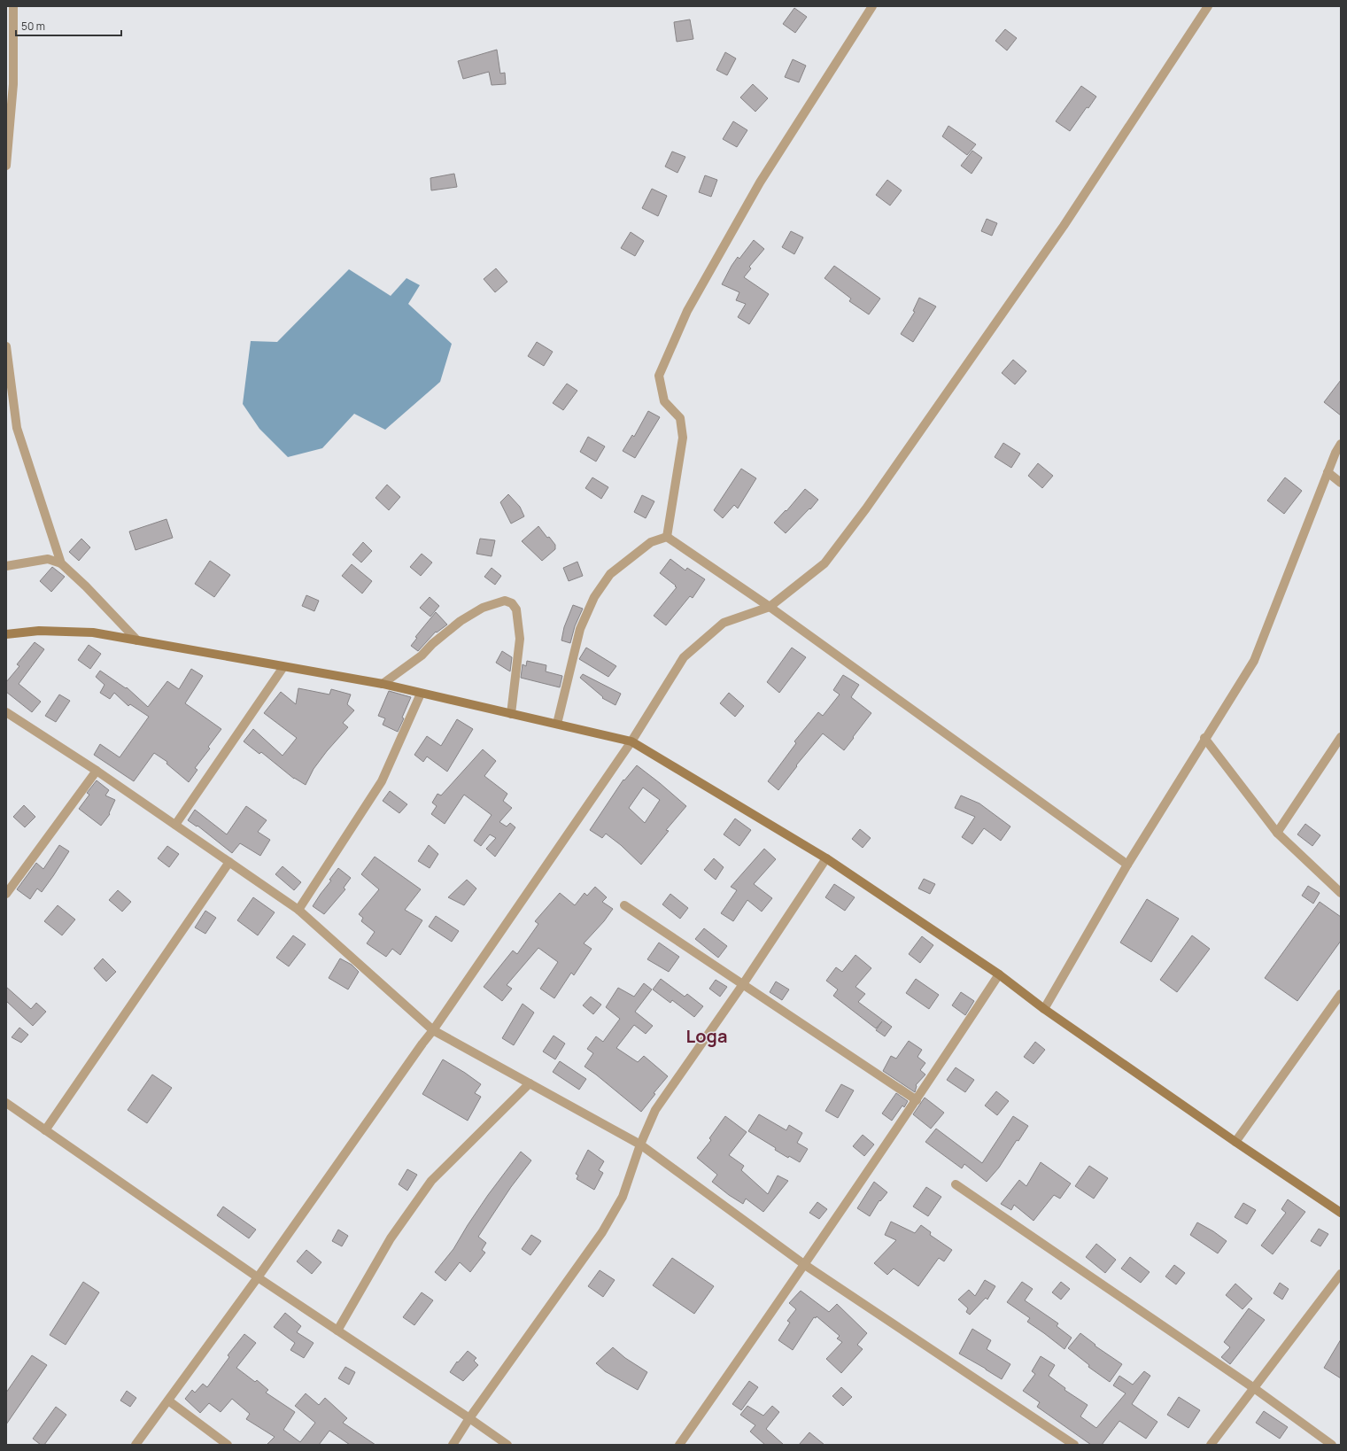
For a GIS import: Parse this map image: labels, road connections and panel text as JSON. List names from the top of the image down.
{
  "districts": ["Loga"],
  "scale_bar": "50 m"
}
